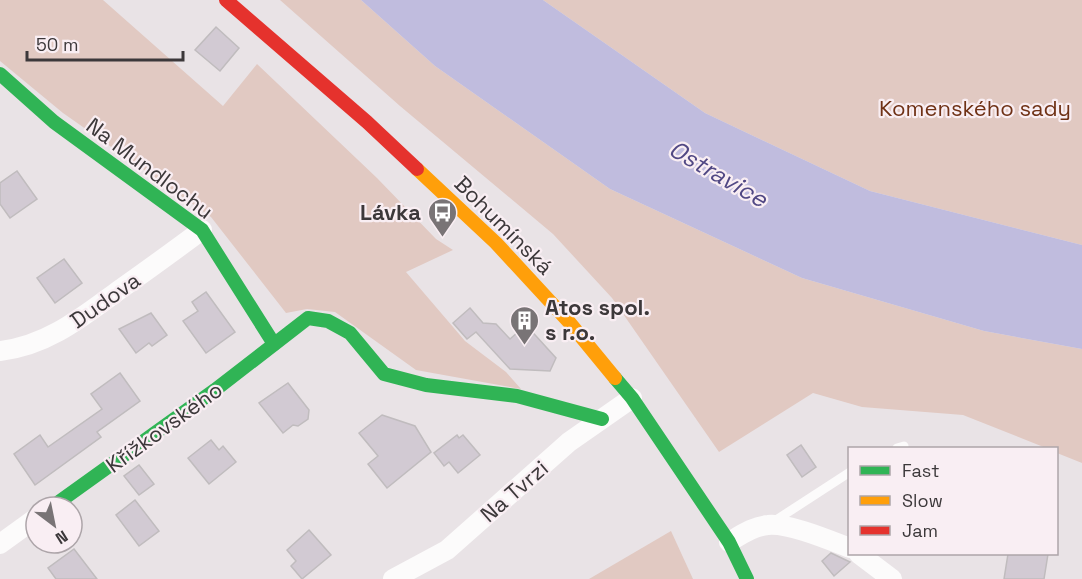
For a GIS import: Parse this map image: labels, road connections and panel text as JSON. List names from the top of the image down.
{
  "streets": {
    "street": [
      "Na Mundlochu",
      "Bohumínská",
      "Dudova",
      "Křížkovského",
      "Na Tvrzi"
    ]
  },
  "crossings": [
    ["Na Mundlochu", "Dudova"],
    ["Na Mundlochu", "Křížkovského"],
    ["Bohumínská", "Na Tvrzi"],
    ["Křížkovského", "Na Tvrzi"]
  ],
  "water": ["Ostravice"],
  "parks": ["Komenského sady"],
  "places": {
    "bus stop": ["Lávka"],
    "building": ["Atos spol. s r.o."]
  },
  "legend": ["Fast", "Slow", "Jam"],
  "scale_bar": "50 m",
  "north": "bottom right"
}
